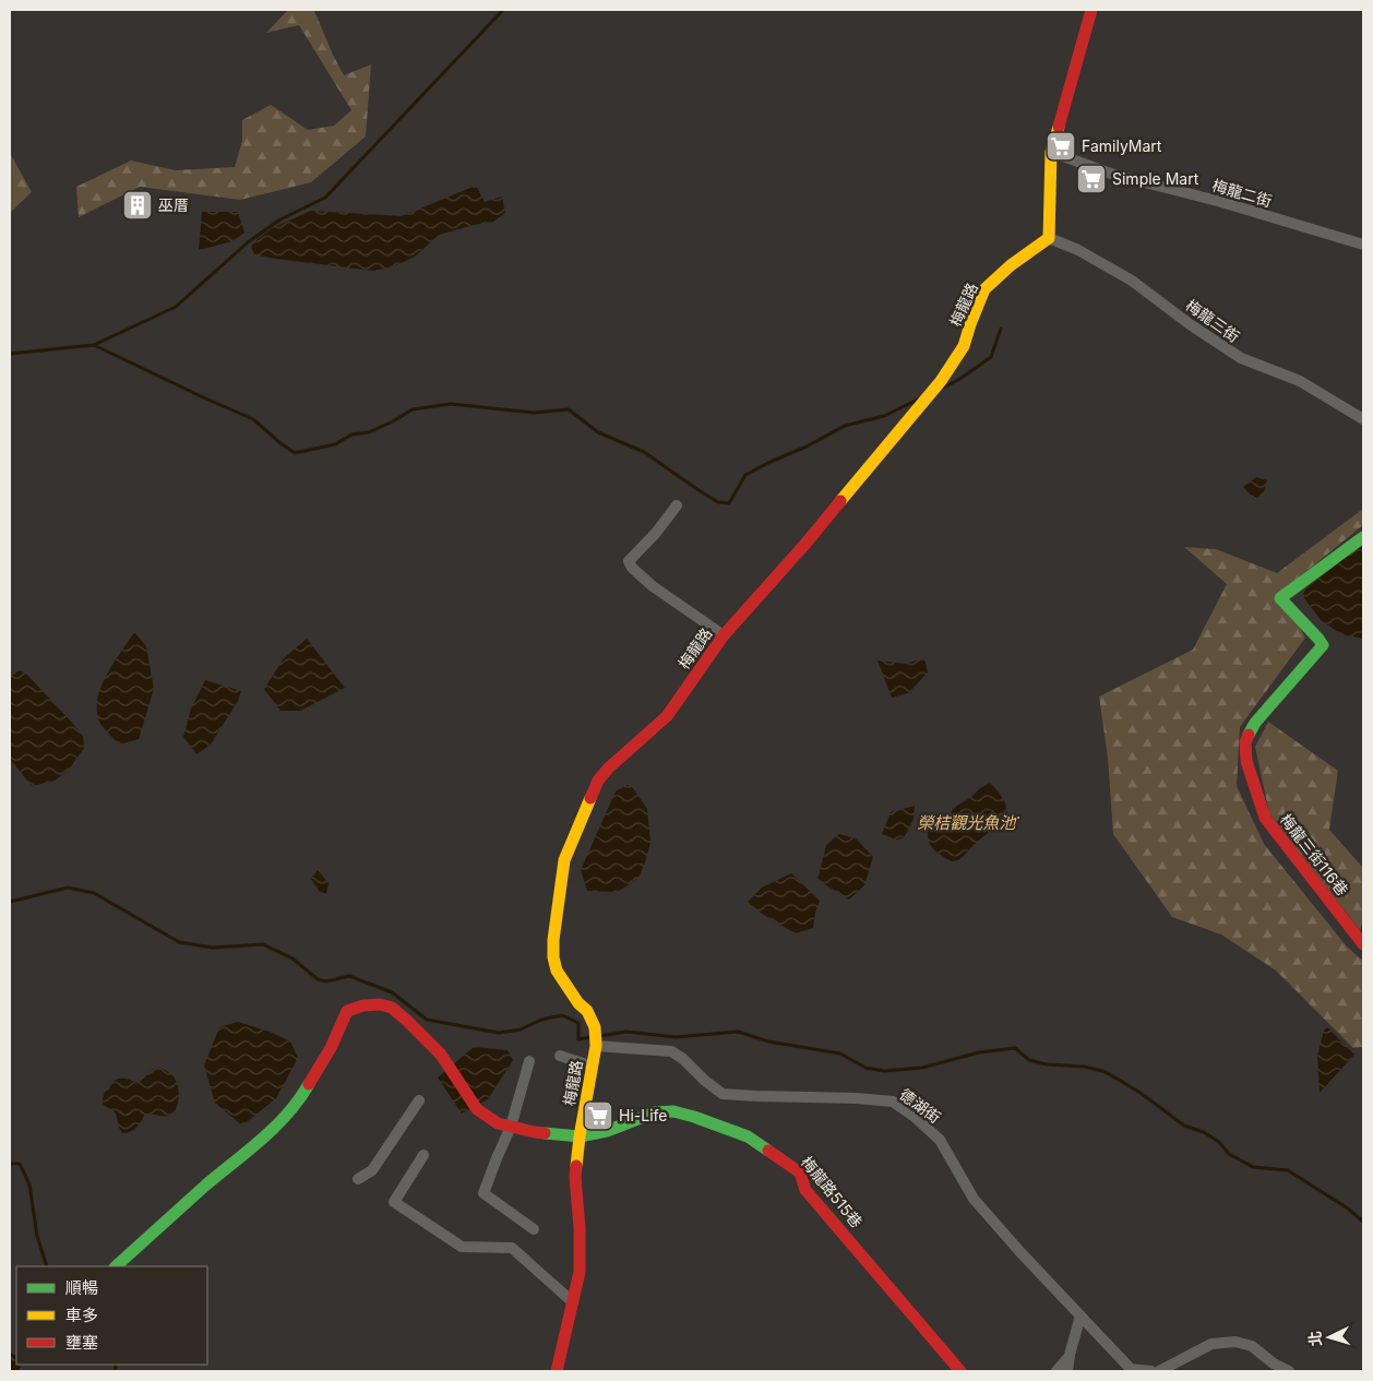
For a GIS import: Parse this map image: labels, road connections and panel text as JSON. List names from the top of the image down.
{
  "streets": {
    "street": [
      "梅龍二街",
      "梅龍路",
      "梅龍三街",
      "梅龍三街116巷",
      "德湖街",
      "梅龍路515巷"
    ]
  },
  "crossings": [
    ["梅龍路", "梅龍三街"],
    ["梅龍路", "德湖街"],
    ["梅龍路", "梅龍路515巷"]
  ],
  "water": ["榮桔觀光魚池˙"],
  "places": {
    "supermarket": ["FamilyMart", "Simple Mart", "Hi-Life"],
    "building": ["巫厝"]
  },
  "legend": ["順暢", "車多", "壅塞"],
  "north": "left"
}
